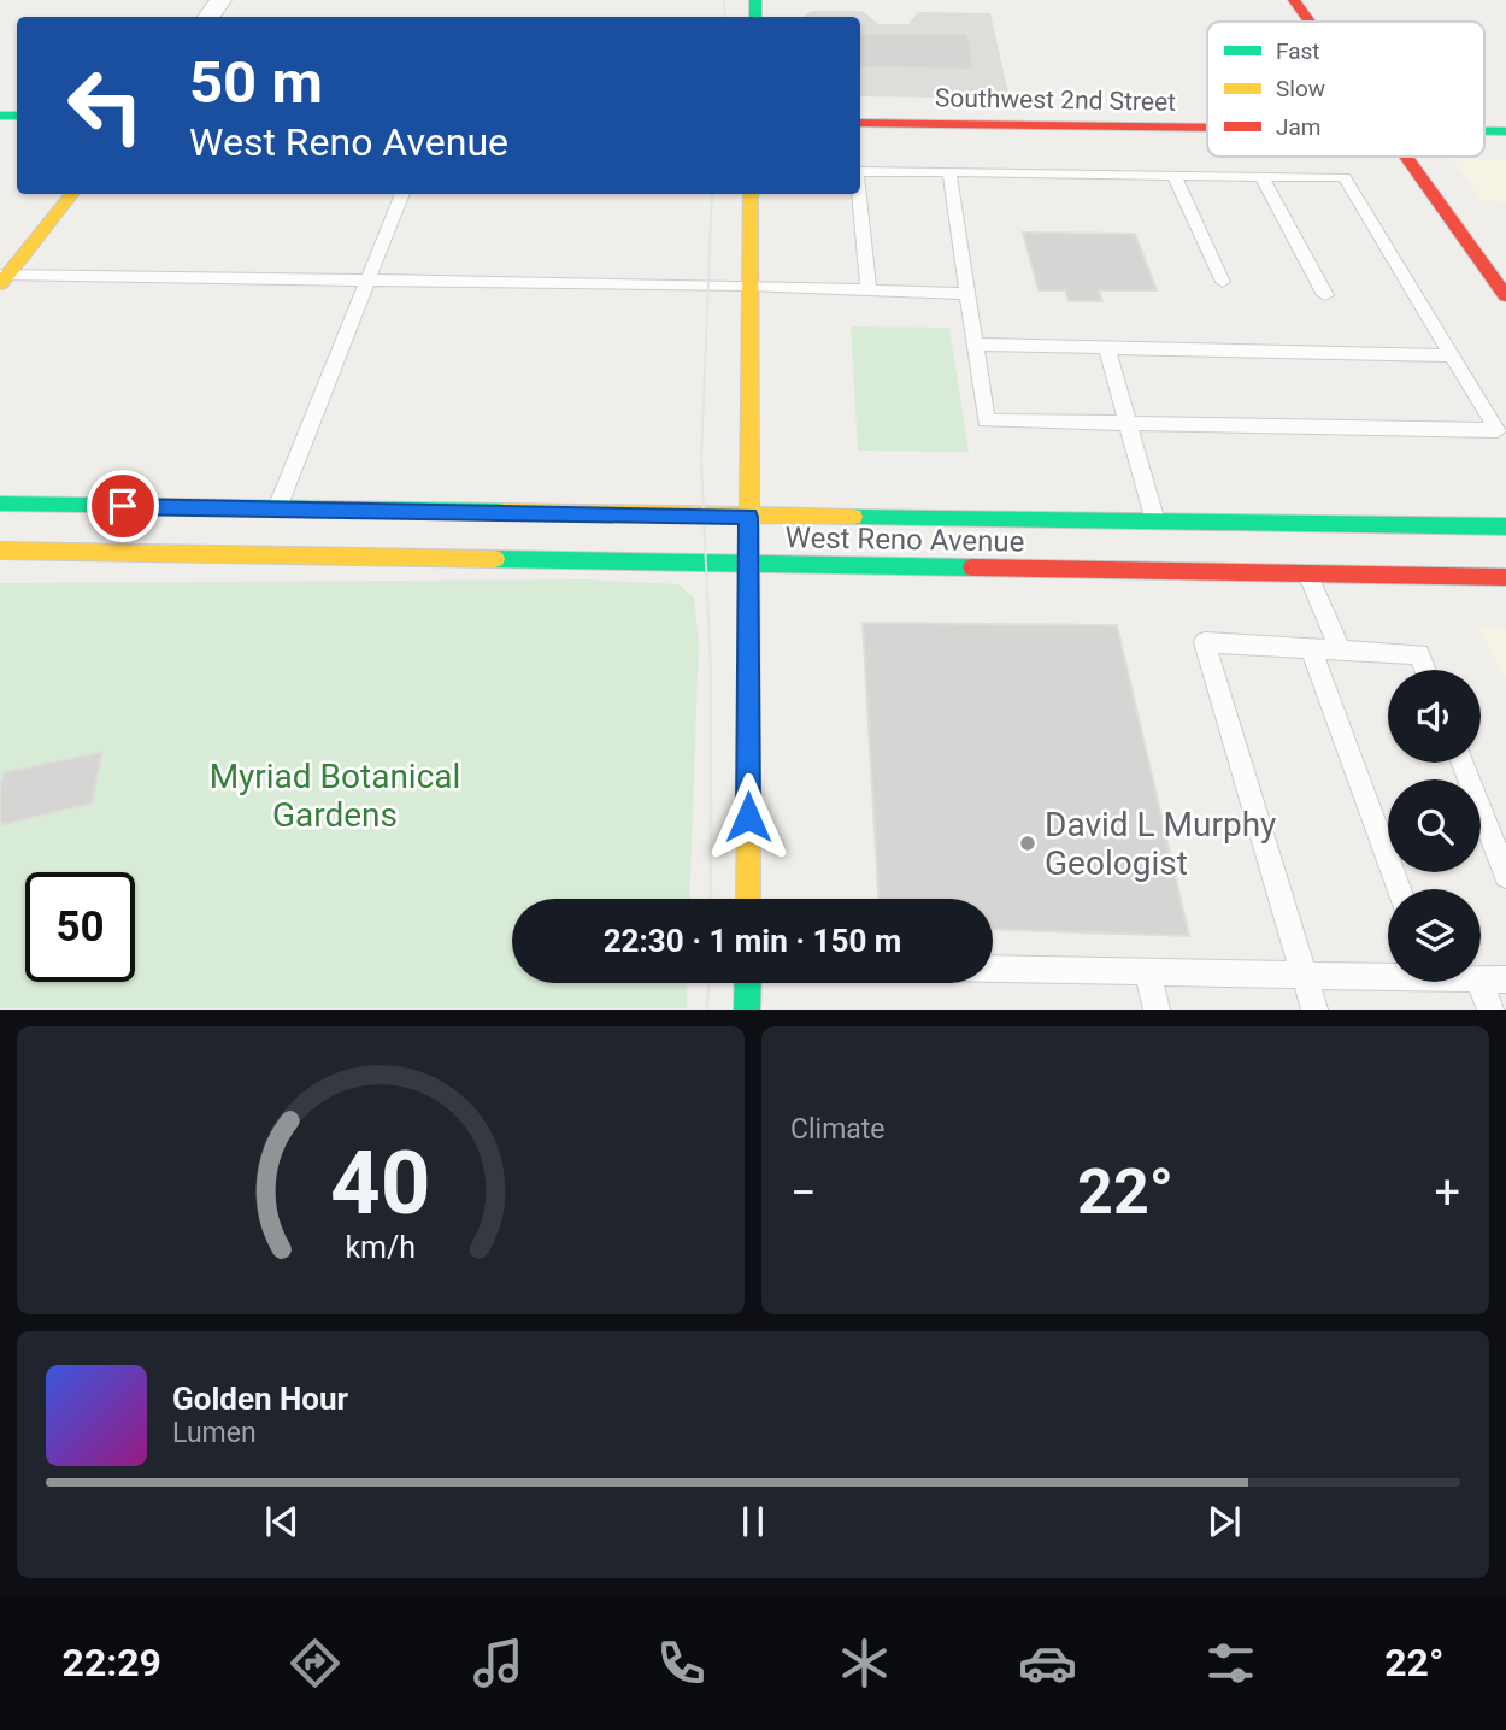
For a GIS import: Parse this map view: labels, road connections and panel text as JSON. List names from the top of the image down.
{
  "streets": {
    "main road": ["Southwest 2nd Street", "West Reno Avenue"]
  },
  "parks": ["Myriad Botanical Gardens"],
  "places": ["David L Murphy Geologist"],
  "legend": ["Fast", "Slow", "Jam"],
  "page": {
    "turn": ["50 m", "West Reno Avenue"],
    "limit": "50",
    "trip": "22:30 · 1 min · 150 m",
    "tile": "Climate",
    "heat": ["−", "22°", "+"],
    "song": ["Golden Hour", "Lumen"],
    "tabs": ["22:29", "22°"],
    "gauge": ["40", "km/h"]
  }
}
